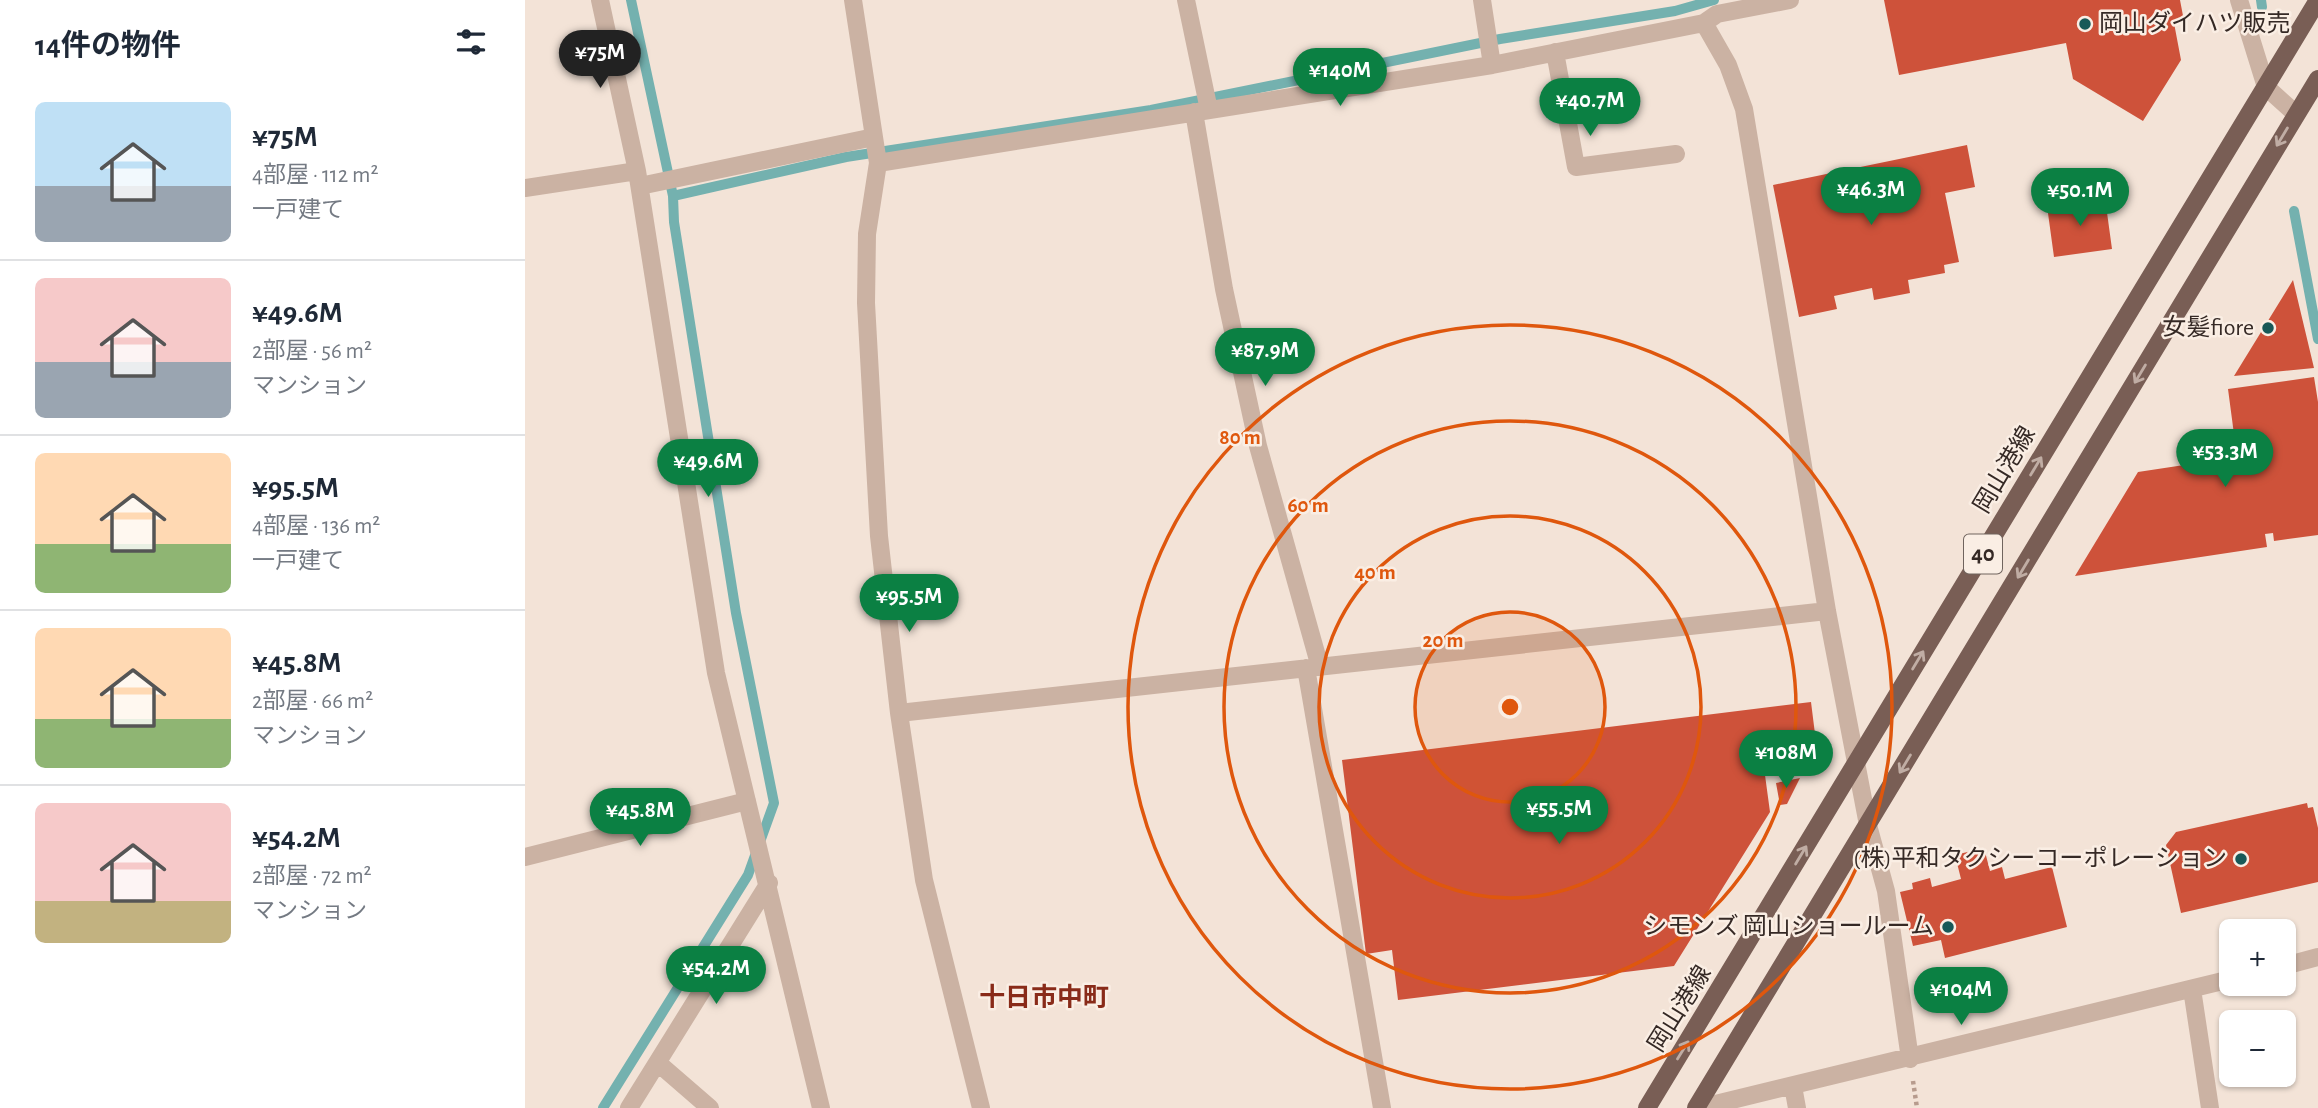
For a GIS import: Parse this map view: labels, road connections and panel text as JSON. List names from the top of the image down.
{
  "streets": {
    "main road": ["岡山港線", "40"]
  },
  "districts": ["十日市中町"],
  "places": [
    "岡山ダイハツ販売",
    "女髪fiore",
    "(株)平和タクシーコーポレーション",
    "シモンズ 岡山ショールーム"
  ],
  "page": {
    "heading": "14件の物件",
    "price": [
      "¥75M",
      "¥140M",
      "¥40.7M",
      "¥46.3M",
      "¥50.1M",
      "¥87.9M",
      "¥53.3M",
      "¥49.6M",
      "¥95.5M",
      "¥108M",
      "¥55.5M",
      "¥45.8M",
      "¥54.2M",
      "¥104M"
    ],
    "list": [
      {
        "name": "¥75M",
        "note": "4部屋 · 112 m² · 一戸建て"
      },
      {
        "name": "¥49.6M",
        "note": "2部屋 · 56 m² · マンション"
      },
      {
        "name": "¥95.5M",
        "note": "4部屋 · 136 m² · 一戸建て"
      },
      {
        "name": "¥45.8M",
        "note": "2部屋 · 66 m² · マンション"
      },
      {
        "name": "¥54.2M",
        "note": "2部屋 · 72 m² · マンション"
      }
    ],
    "map_buttons": ["+", "−"]
  },
  "rings": [
    "80 m",
    "60 m",
    "40 m",
    "20 m"
  ]
}
